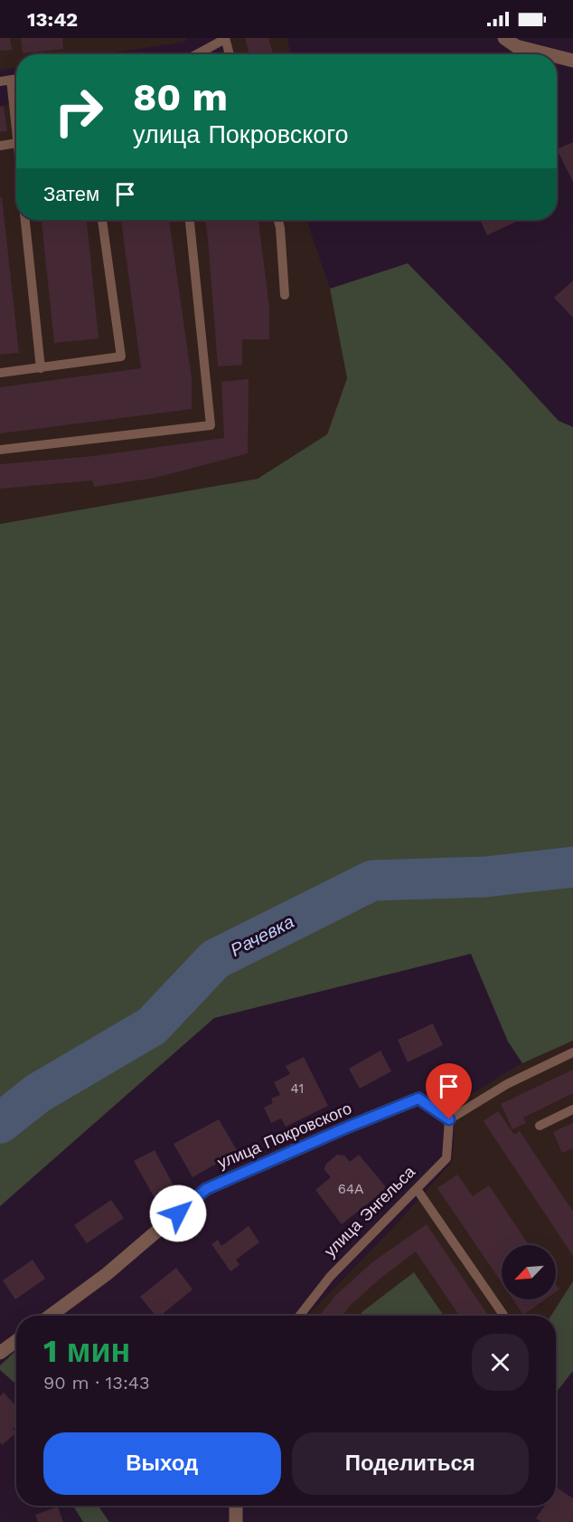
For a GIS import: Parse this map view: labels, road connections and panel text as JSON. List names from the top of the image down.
{
  "streets": {
    "street": ["улица Покровского"],
    "lane": ["улица Энгельса"]
  },
  "crossings": [
    ["улица Покровского", "улица Энгельса"]
  ],
  "water": ["Рачевка"],
  "house_numbers": ["41", "64А"],
  "north": "bottom left",
  "page": {
    "status": "13:42",
    "turn": ["80 m", "улица Покровского"],
    "then": "Затем",
    "heading": ["1 мин", "90 m · 13:43"],
    "buttons": ["Выход", "Поделиться"]
  }
}
